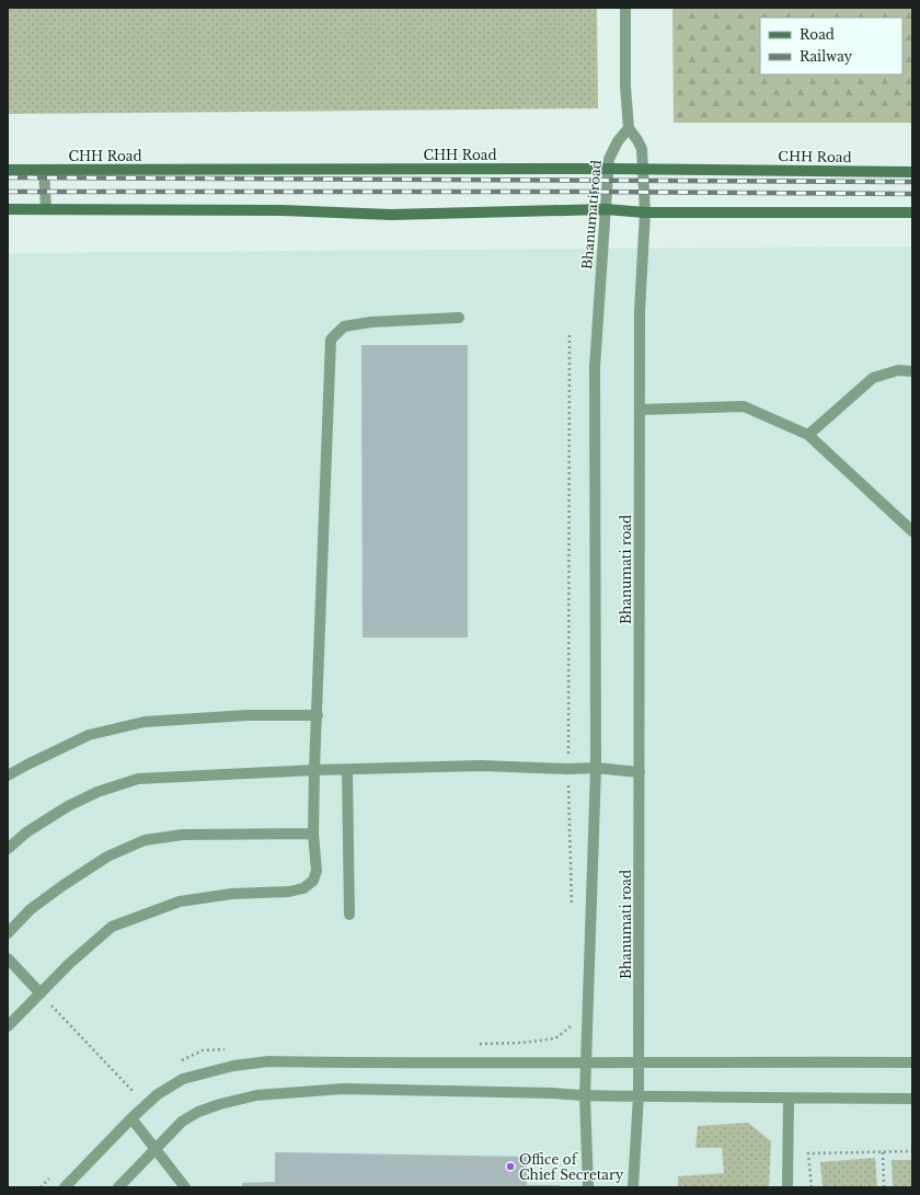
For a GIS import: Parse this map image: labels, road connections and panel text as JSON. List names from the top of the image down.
{
  "streets": {
    "street": ["CHH Road", "Bhanumati road"]
  },
  "crossings": [
    ["CHH Road", "Bhanumati road"]
  ],
  "places": ["Office of Chief Secretary"],
  "legend": ["Road", "Railway"]
}
